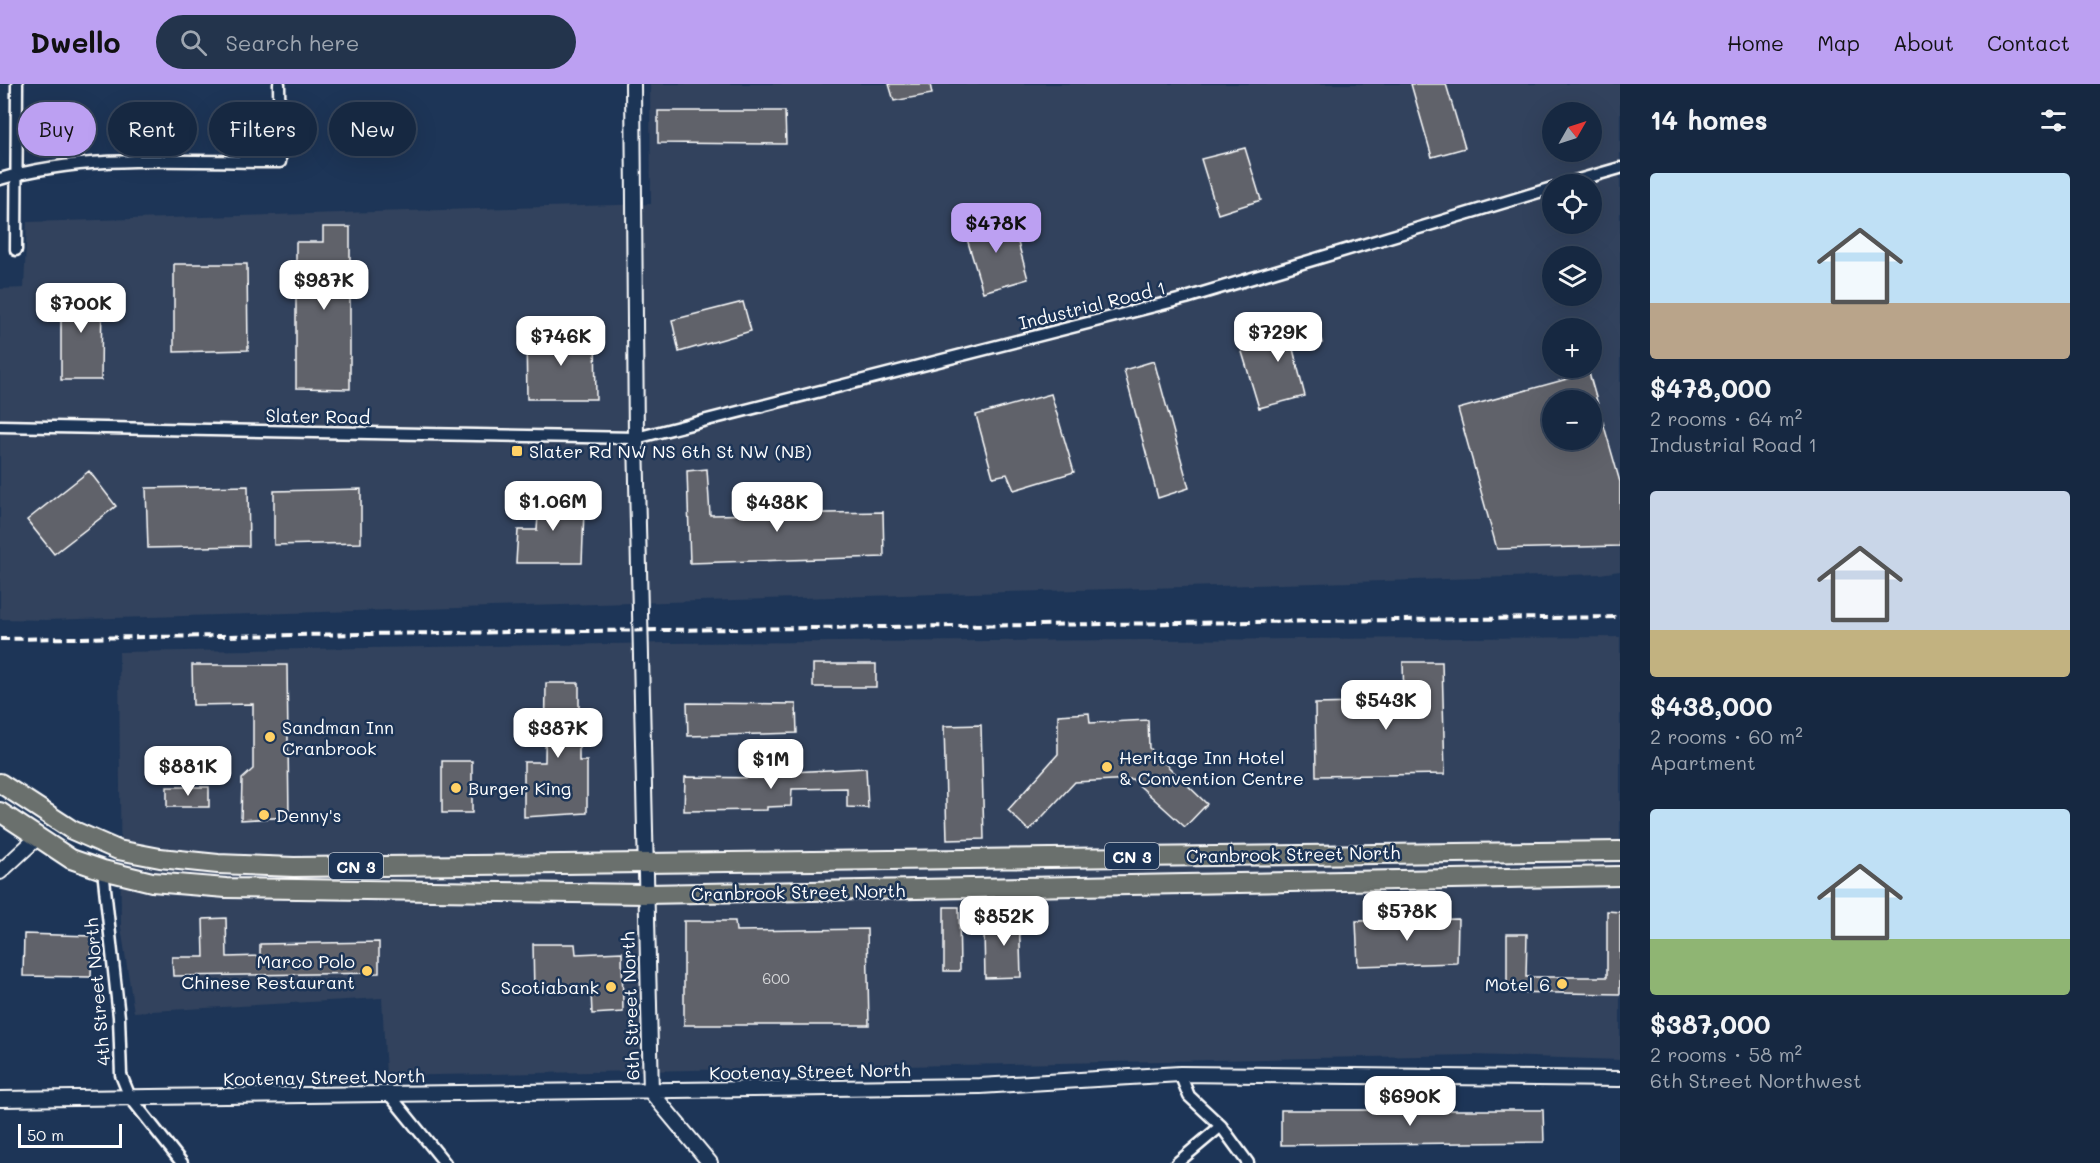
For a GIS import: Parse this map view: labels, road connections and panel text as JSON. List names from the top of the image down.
{
  "streets": {
    "highway": ["Cranbrook Street North", "CN 3"],
    "street": [
      "Industrial Road 1",
      "Slater Road",
      "4th Street North",
      "6th Street North",
      "Kootenay Street North"
    ]
  },
  "crossings": [
    ["Industrial Road 1", "Slater Road"],
    ["Industrial Road 1", "6th Street North"],
    ["Slater Road", "6th Street North"],
    ["Cranbrook Street North", "CN 3"],
    ["Cranbrook Street North", "4th Street North"],
    ["Cranbrook Street North", "6th Street North"],
    ["4th Street North", "Kootenay Street North"],
    ["6th Street North", "Kootenay Street North"]
  ],
  "places": {
    "transit": ["Slater Rd NW NS 6th St NW (NB)"],
    "other": [
      "Sandman Inn Cranbrook",
      "Heritage Inn Hotel & Convention Centre",
      "Burger King",
      "Denny's",
      "Marco Polo Chinese Restaurant",
      "Motel 6",
      "Scotiabank"
    ]
  },
  "house_numbers": ["600"],
  "scale_bar": "50 m",
  "north": "top right",
  "page": {
    "header": "Dwello",
    "search": "Search here",
    "nav": [
      "Home",
      "Map",
      "About",
      "Contact"
    ],
    "heading": "14 homes",
    "map_buttons": ["+", "−"],
    "chip": [
      "Buy",
      "Rent",
      "Filters",
      "New"
    ],
    "list": [
      {
        "name": "$478,000",
        "note": "2 rooms · 64 m² · Industrial Road 1"
      },
      {
        "name": "$438,000",
        "note": "2 rooms · 60 m² · Apartment"
      },
      {
        "name": "$387,000",
        "note": "2 rooms · 58 m² · 6th Street Northwest"
      }
    ],
    "price": [
      "$478K",
      "$987K",
      "$700K",
      "$729K",
      "$746K",
      "$1.06M",
      "$438K",
      "$543K",
      "$387K",
      "$1M",
      "$881K",
      "$578K",
      "$852K",
      "$690K"
    ],
    "scale": "50 m"
  }
}
